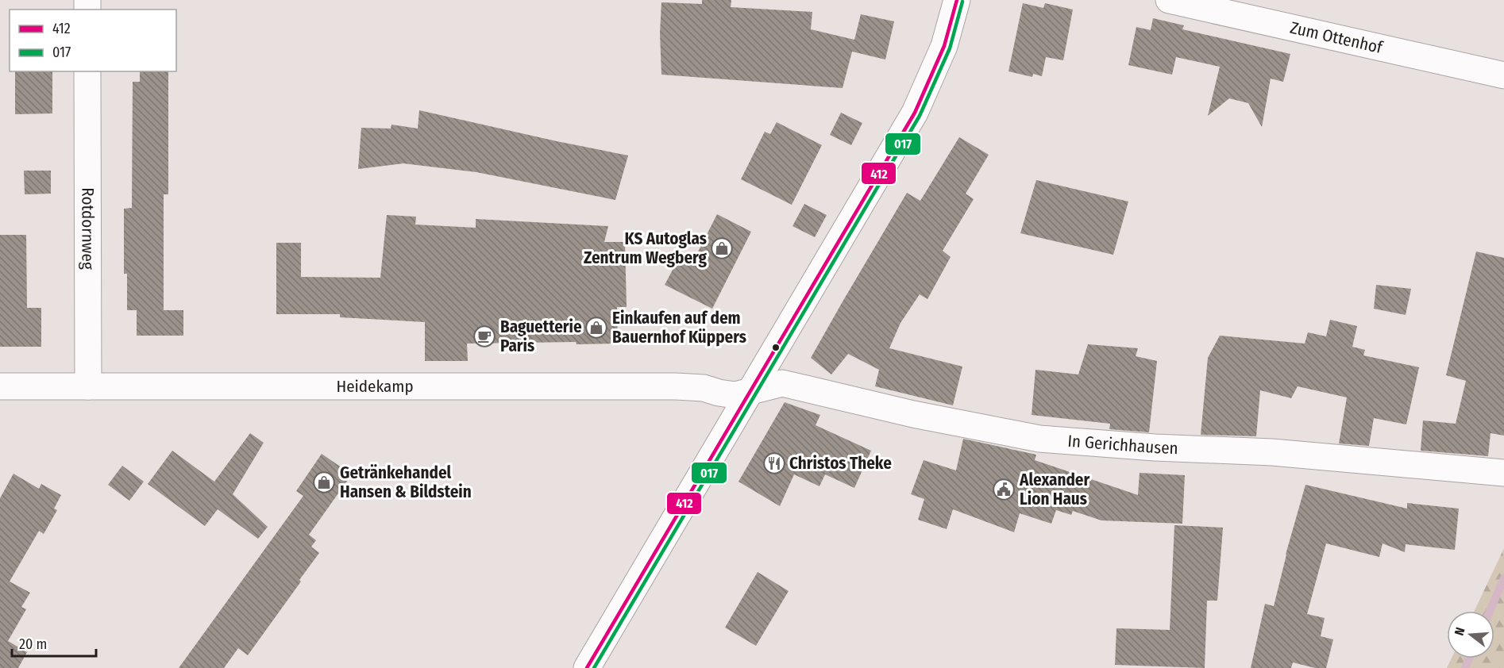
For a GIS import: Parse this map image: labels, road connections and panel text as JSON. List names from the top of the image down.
{
  "streets": {
    "street": [
      "Zum Ottenhof",
      "Rotdornweg",
      "Heidekamp",
      "In Gerichhausen"
    ]
  },
  "crossings": [
    ["Rotdornweg", "Heidekamp"],
    ["Heidekamp", "In Gerichhausen"]
  ],
  "places": {
    "shop": ["KS Autoglas Zentrum Wegberg", "Einkaufen auf dem Bauernhof Küppers", "Getränkehandel Hansen & Bildstein"],
    "cafe": ["Baguetterie Paris"],
    "restaurant": ["Christos Theke"],
    "public building": ["Alexander Lion Haus"]
  },
  "lines": ["transit line 412", "transit line 017"],
  "legend": ["412", "017"],
  "scale_bar": "20 m",
  "north": "left"
}
